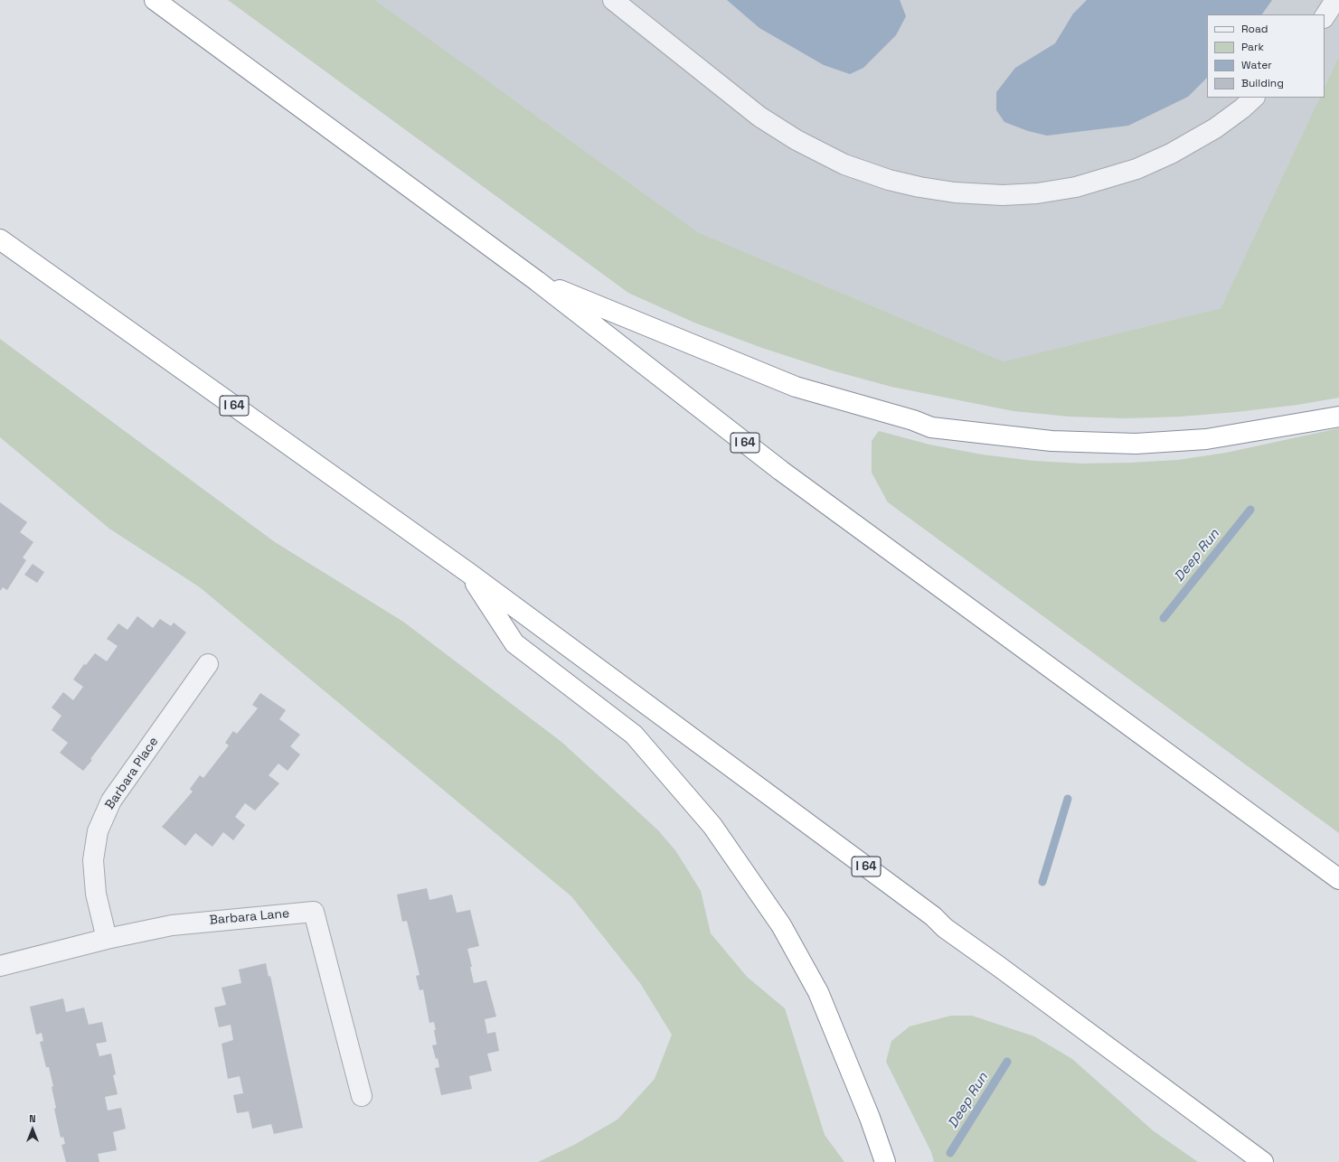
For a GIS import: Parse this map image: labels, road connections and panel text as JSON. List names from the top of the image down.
{
  "streets": {
    "highway": ["I 64"],
    "street": ["Barbara Place", "Barbara Lane"]
  },
  "crossings": [
    ["Barbara Place", "Barbara Lane"]
  ],
  "water": ["Deep Run"],
  "legend": [
    "Road",
    "Park",
    "Water",
    "Building"
  ],
  "north": "top"
}
